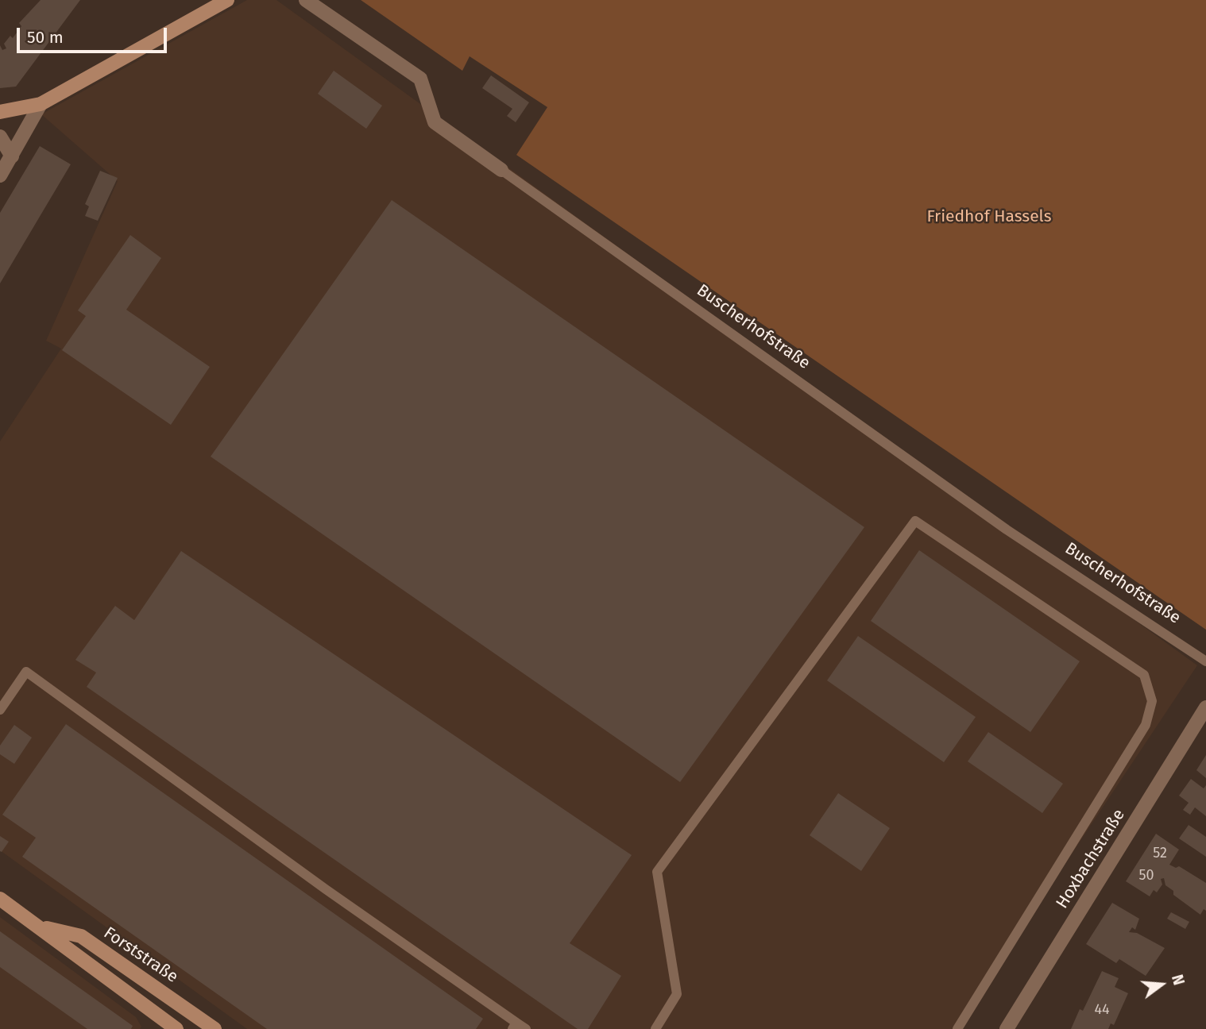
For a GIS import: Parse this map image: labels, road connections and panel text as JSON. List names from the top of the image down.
{
  "streets": {
    "main road": ["Forststraße"],
    "street": ["Buscherhofstraße", "Hoxbachstraße"]
  },
  "parks": ["Friedhof Hassels"],
  "house_numbers": ["52", "50", "44"],
  "scale_bar": "50 m",
  "north": "right"
}
